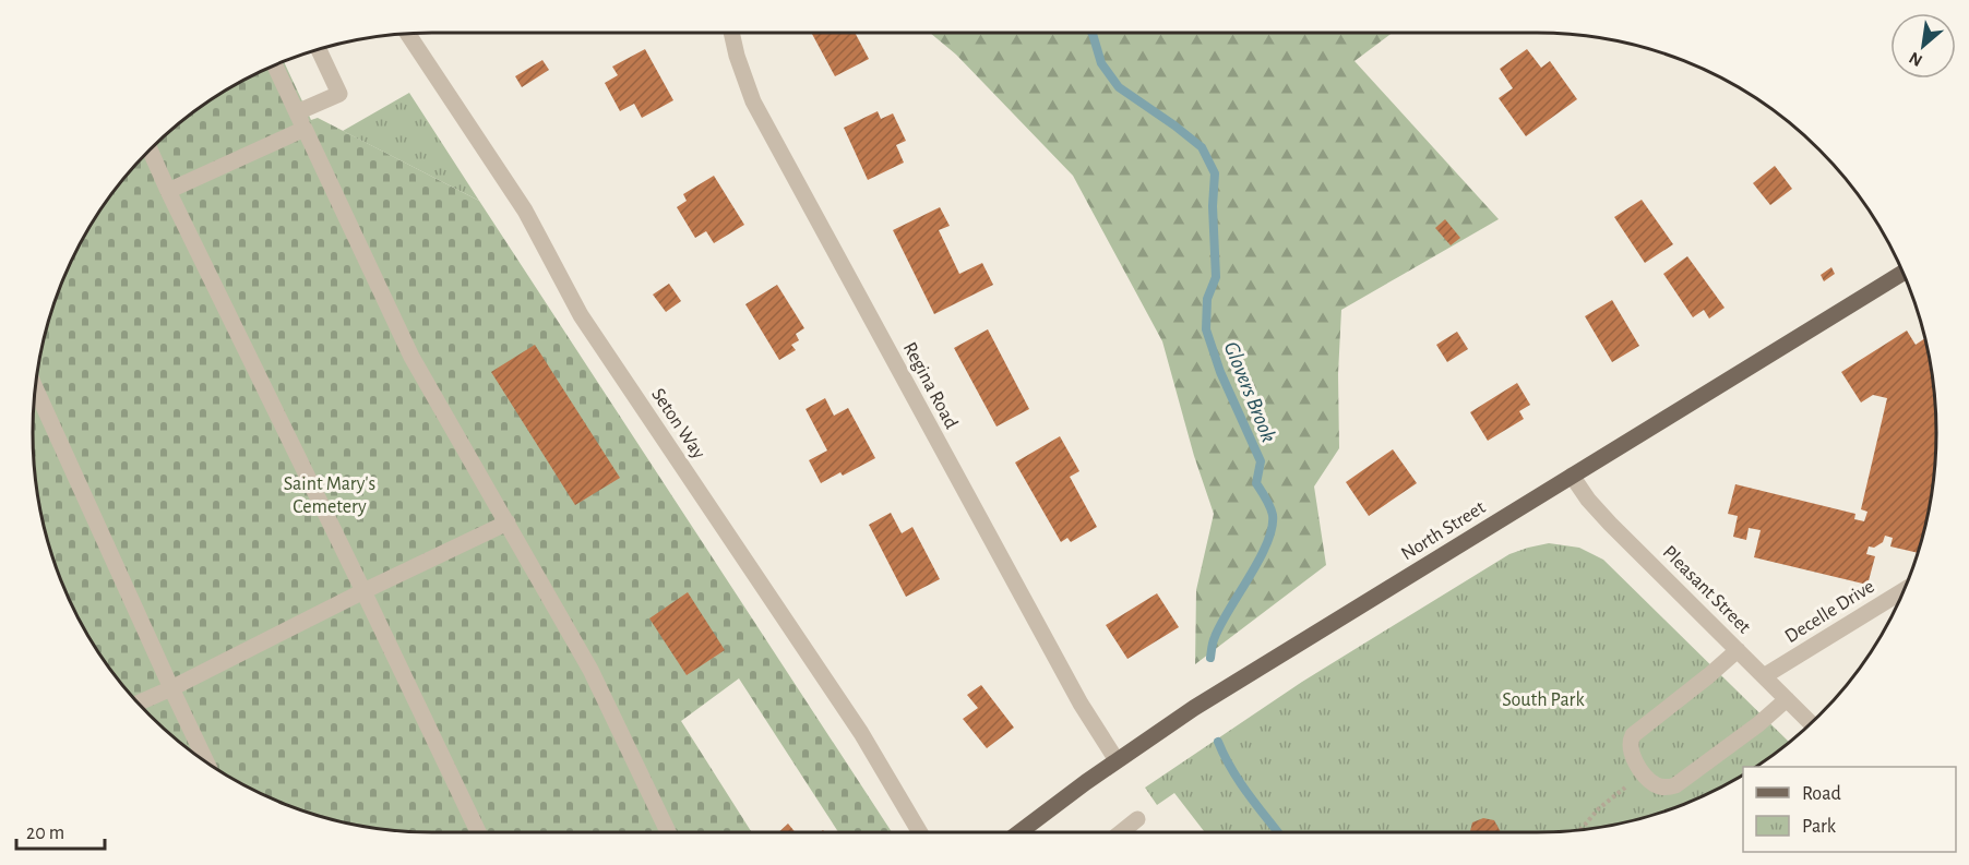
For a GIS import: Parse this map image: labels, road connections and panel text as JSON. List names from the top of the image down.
{
  "streets": {
    "main road": ["North Street"],
    "street": [
      "Regina Road",
      "Seton Way",
      "Pleasant Street",
      "Decelle Drive"
    ]
  },
  "crossings": [
    ["Regina Road", "North Street"],
    ["North Street", "Pleasant Street"],
    ["Pleasant Street", "Decelle Drive"]
  ],
  "water": ["Glovers Brook"],
  "parks": ["Saint Mary's Cemetery", "South Park"],
  "legend": ["Road", "Park"],
  "scale_bar": "20 m",
  "north": "bottom left"
}
